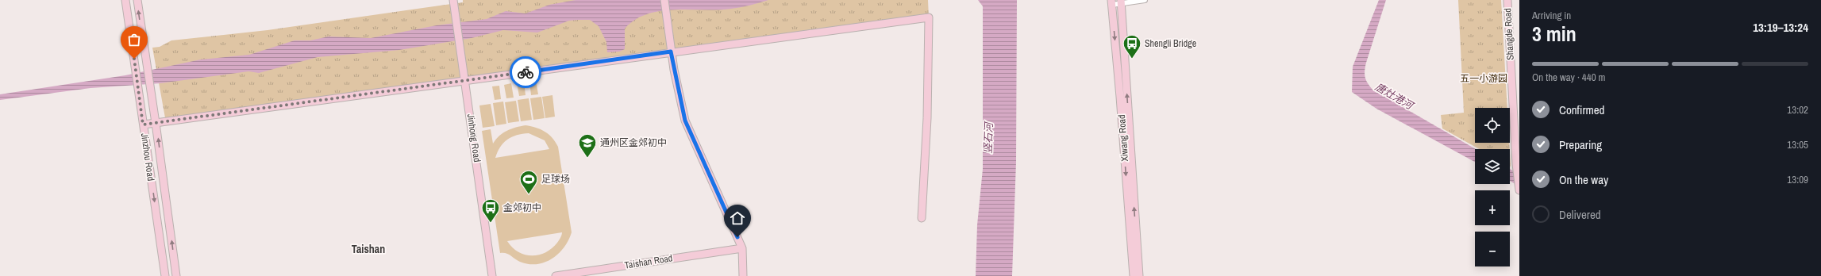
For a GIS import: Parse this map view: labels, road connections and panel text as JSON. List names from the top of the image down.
{
  "streets": {
    "street": [
      "Shangde Road",
      "Jinhong Road",
      "Xiwang Road",
      "Jinzhou Road",
      "Taishan Road"
    ]
  },
  "districts": ["Taishan"],
  "water": ["唐灶港河", "竖石河"],
  "parks": ["五一小游园"],
  "places": {
    "bus stop": ["Shengli Bridge", "金郊初中"],
    "school or university": ["通州区金郊初中"],
    "sports": ["足球场"]
  },
  "page": {
    "heading": ["3 min", "Arriving in", "13:19–13:24"],
    "bar": "On the way · 440 m",
    "list": [
      ["Confirmed", "13:02"],
      ["Preparing", "13:05"],
      ["On the way", "13:09"],
      "Delivered"
    ],
    "map_buttons": ["+", "−"]
  }
}
